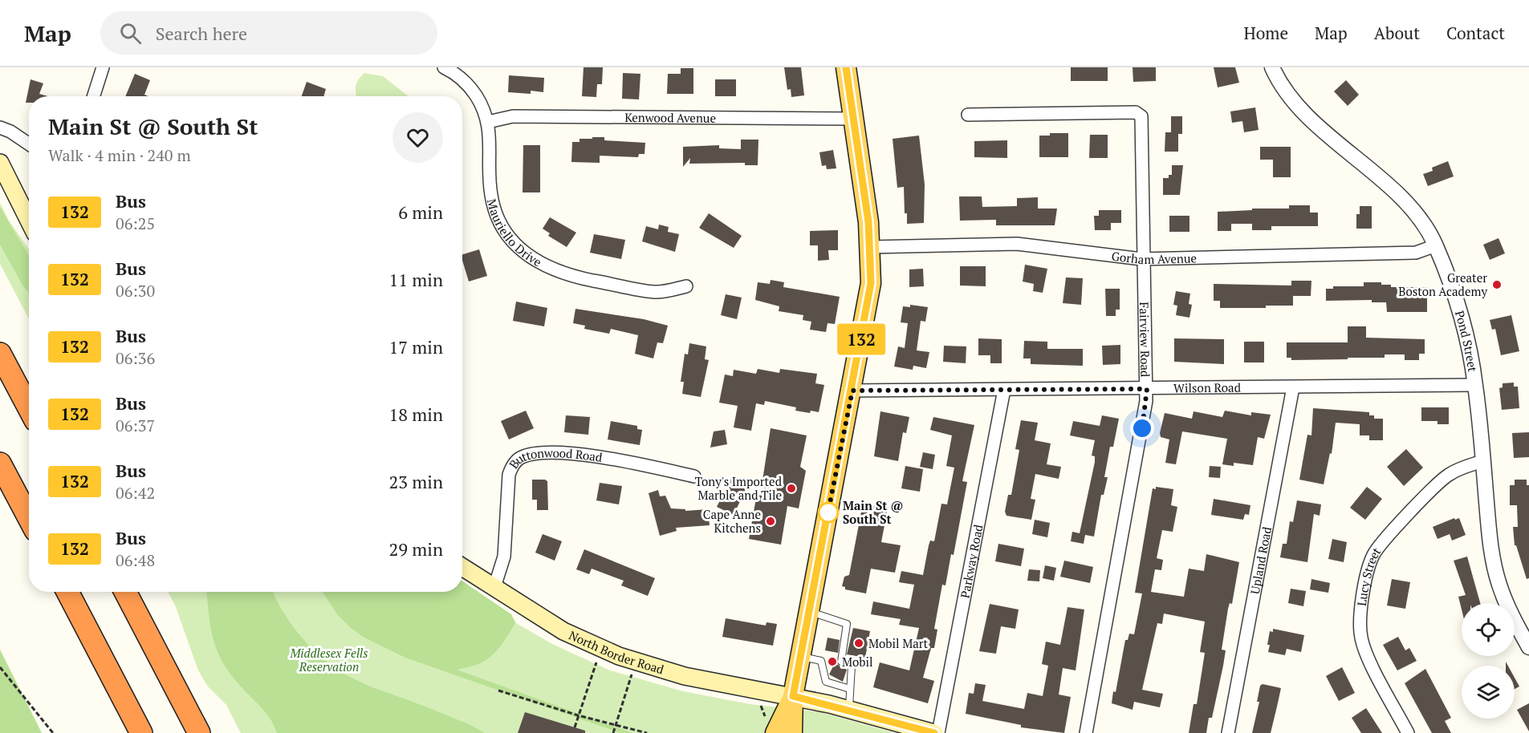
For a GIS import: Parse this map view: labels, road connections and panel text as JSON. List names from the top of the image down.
{
  "streets": {
    "main road": ["North Border Road"],
    "street": [
      "Kenwood Avenue",
      "Mauriello Drive",
      "Gorham Avenue",
      "Fairview Road",
      "Pond Street",
      "Wilson Road",
      "Buttonwood Road",
      "Upland Road",
      "Parkway Road",
      "Lucy Street"
    ]
  },
  "crossings": [
    ["Kenwood Avenue", "Mauriello Drive"],
    ["Gorham Avenue", "Fairview Road"],
    ["Gorham Avenue", "Pond Street"],
    ["Fairview Road", "Wilson Road"],
    ["Pond Street", "Wilson Road"],
    ["Pond Street", "Lucy Street"],
    ["Wilson Road", "Upland Road"],
    ["Wilson Road", "Parkway Road"],
    ["Buttonwood Road", "North Border Road"]
  ],
  "parks": ["Middlesex Fells Reservation"],
  "places": [
    "Greater Boston Academy",
    "Tony's Imported Marble and Tile",
    "Main St @ South St",
    "Cape Anne Kitchens",
    "Mobil Mart",
    "Mobil"
  ],
  "lines": ["bus line 132"],
  "page": {
    "header": "Map",
    "search": "Search here",
    "nav": [
      "Home",
      "Map",
      "About",
      "Contact"
    ],
    "on_map": "132",
    "heading": ["Main St @ South St", "Walk · 4 min · 240 m"],
    "list": [
      {
        "mark": "132",
        "name": "Bus",
        "note": "06:25",
        "value": "6 min"
      },
      {
        "mark": "132",
        "name": "Bus",
        "note": "06:30",
        "value": "11 min"
      },
      {
        "mark": "132",
        "name": "Bus",
        "note": "06:36",
        "value": "17 min"
      },
      {
        "mark": "132",
        "name": "Bus",
        "note": "06:37",
        "value": "18 min"
      },
      {
        "mark": "132",
        "name": "Bus",
        "note": "06:42",
        "value": "23 min"
      },
      {
        "mark": "132",
        "name": "Bus",
        "note": "06:48",
        "value": "29 min"
      }
    ]
  }
}
